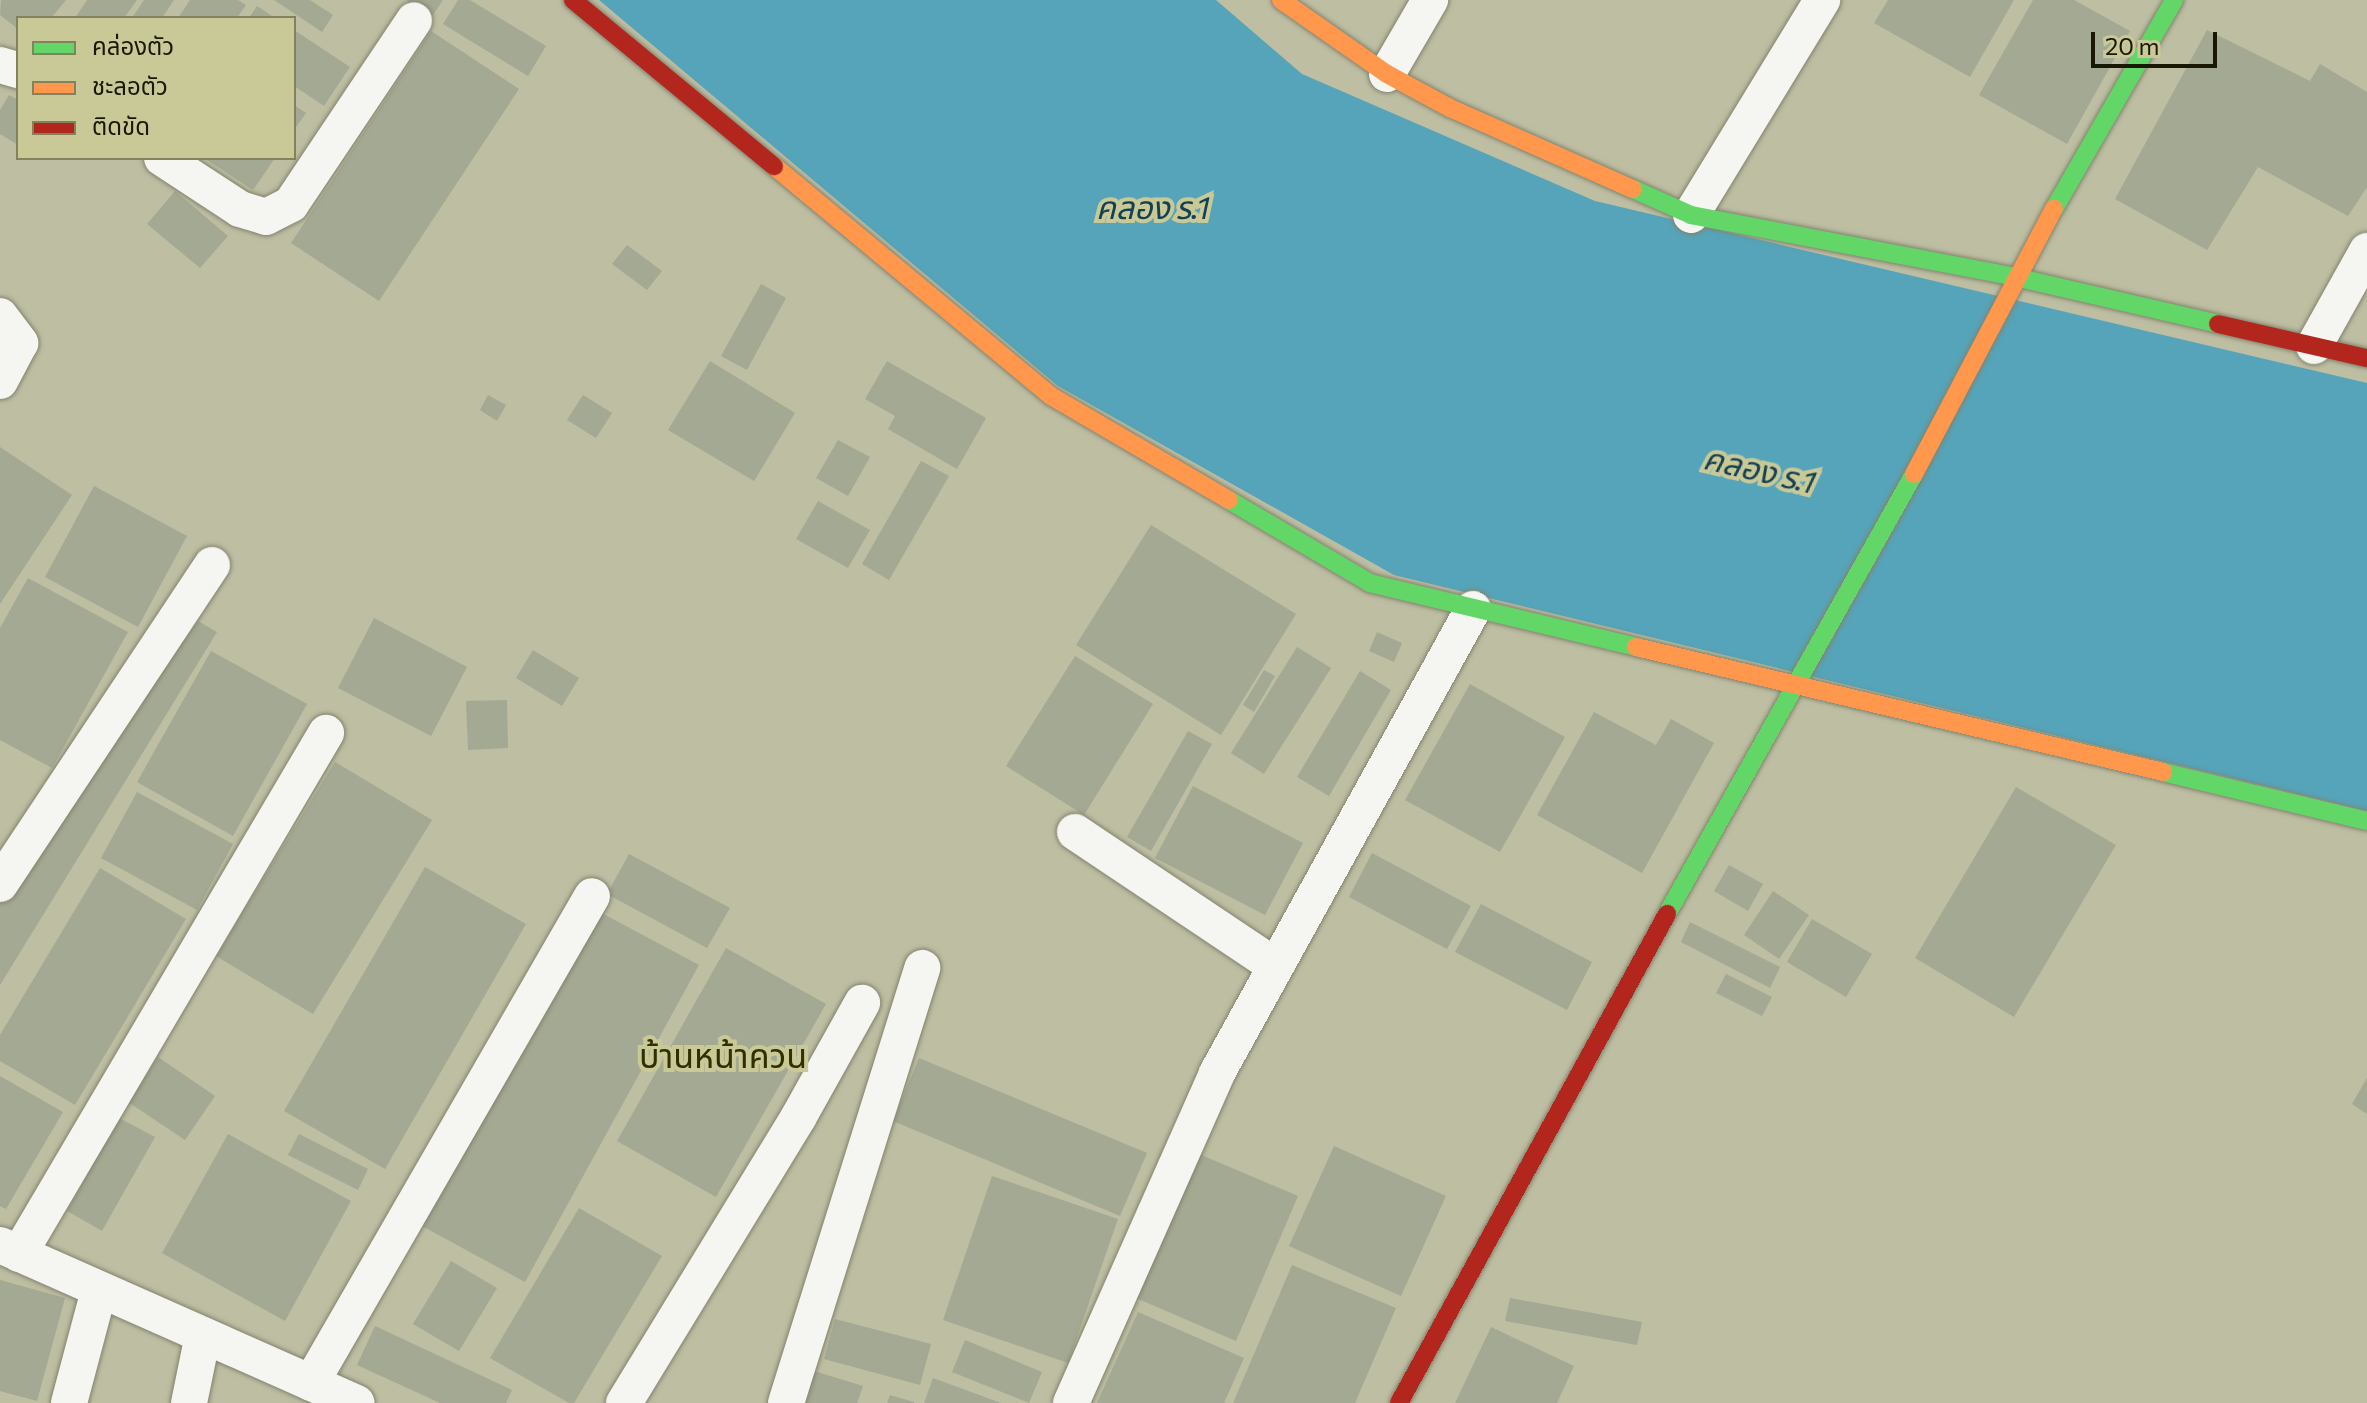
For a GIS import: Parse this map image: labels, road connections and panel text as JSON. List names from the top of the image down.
{
  "districts": ["บ้านหน้าควน"],
  "water": ["คลอง ร.1"],
  "legend": ["คล่องตัว", "ชะลอตัว", "ติดขัด"],
  "scale_bar": "20 m"
}
